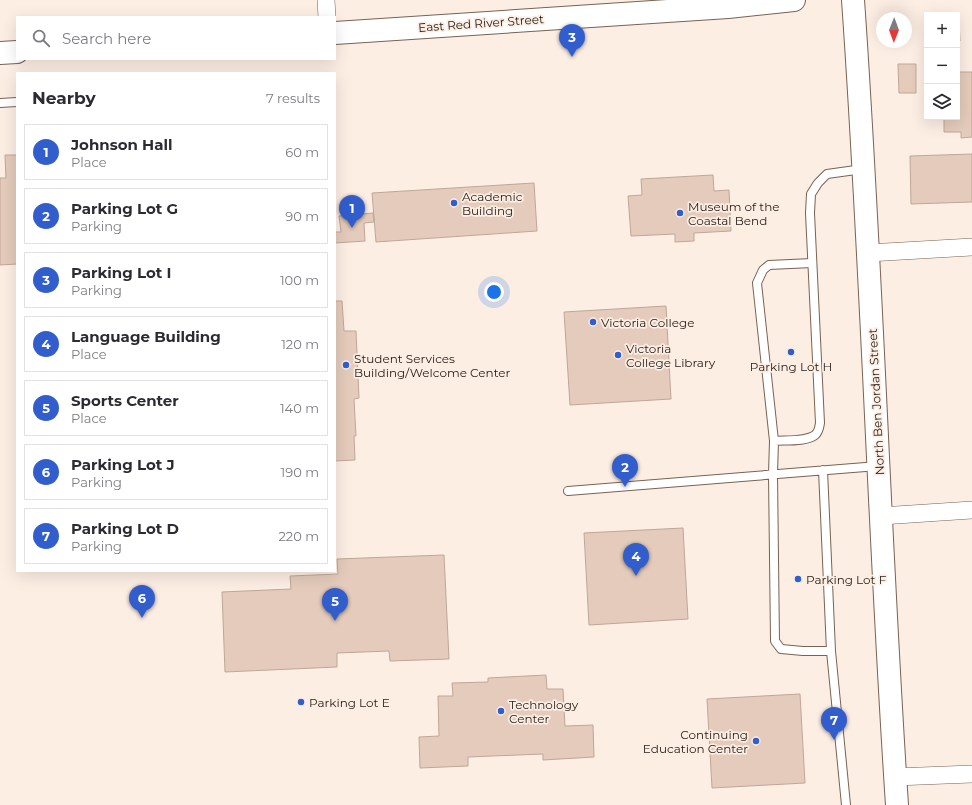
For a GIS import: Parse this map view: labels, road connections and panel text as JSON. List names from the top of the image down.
{
  "streets": {
    "street": ["East Red River Street", "North Ben Jordan Street"]
  },
  "places": [
    "Academic Building",
    "Museum of the Coastal Bend",
    "Victoria College",
    "Parking Lot H",
    "Victoria College Library",
    "Student Services Building/Welcome Center",
    "Parking Lot F",
    "Parking Lot E",
    "Technology Center",
    "Continuing Education Center"
  ],
  "north": "bottom",
  "page": {
    "map_buttons": ["+", "−"],
    "search": "Search here",
    "pins": [
      "3",
      "1",
      "2",
      "4",
      "6",
      "5",
      "7"
    ],
    "heading": ["Nearby", "7 results"],
    "list": [
      {
        "mark": "1",
        "name": "Johnson Hall",
        "note": "Place",
        "value": "60 m"
      },
      {
        "mark": "2",
        "name": "Parking Lot G",
        "note": "Parking",
        "value": "90 m"
      },
      {
        "mark": "3",
        "name": "Parking Lot I",
        "note": "Parking",
        "value": "100 m"
      },
      {
        "mark": "4",
        "name": "Language Building",
        "note": "Place",
        "value": "120 m"
      },
      {
        "mark": "5",
        "name": "Sports Center",
        "note": "Place",
        "value": "140 m"
      },
      {
        "mark": "6",
        "name": "Parking Lot J",
        "note": "Parking",
        "value": "190 m"
      },
      {
        "mark": "7",
        "name": "Parking Lot D",
        "note": "Parking",
        "value": "220 m"
      }
    ]
  }
}
